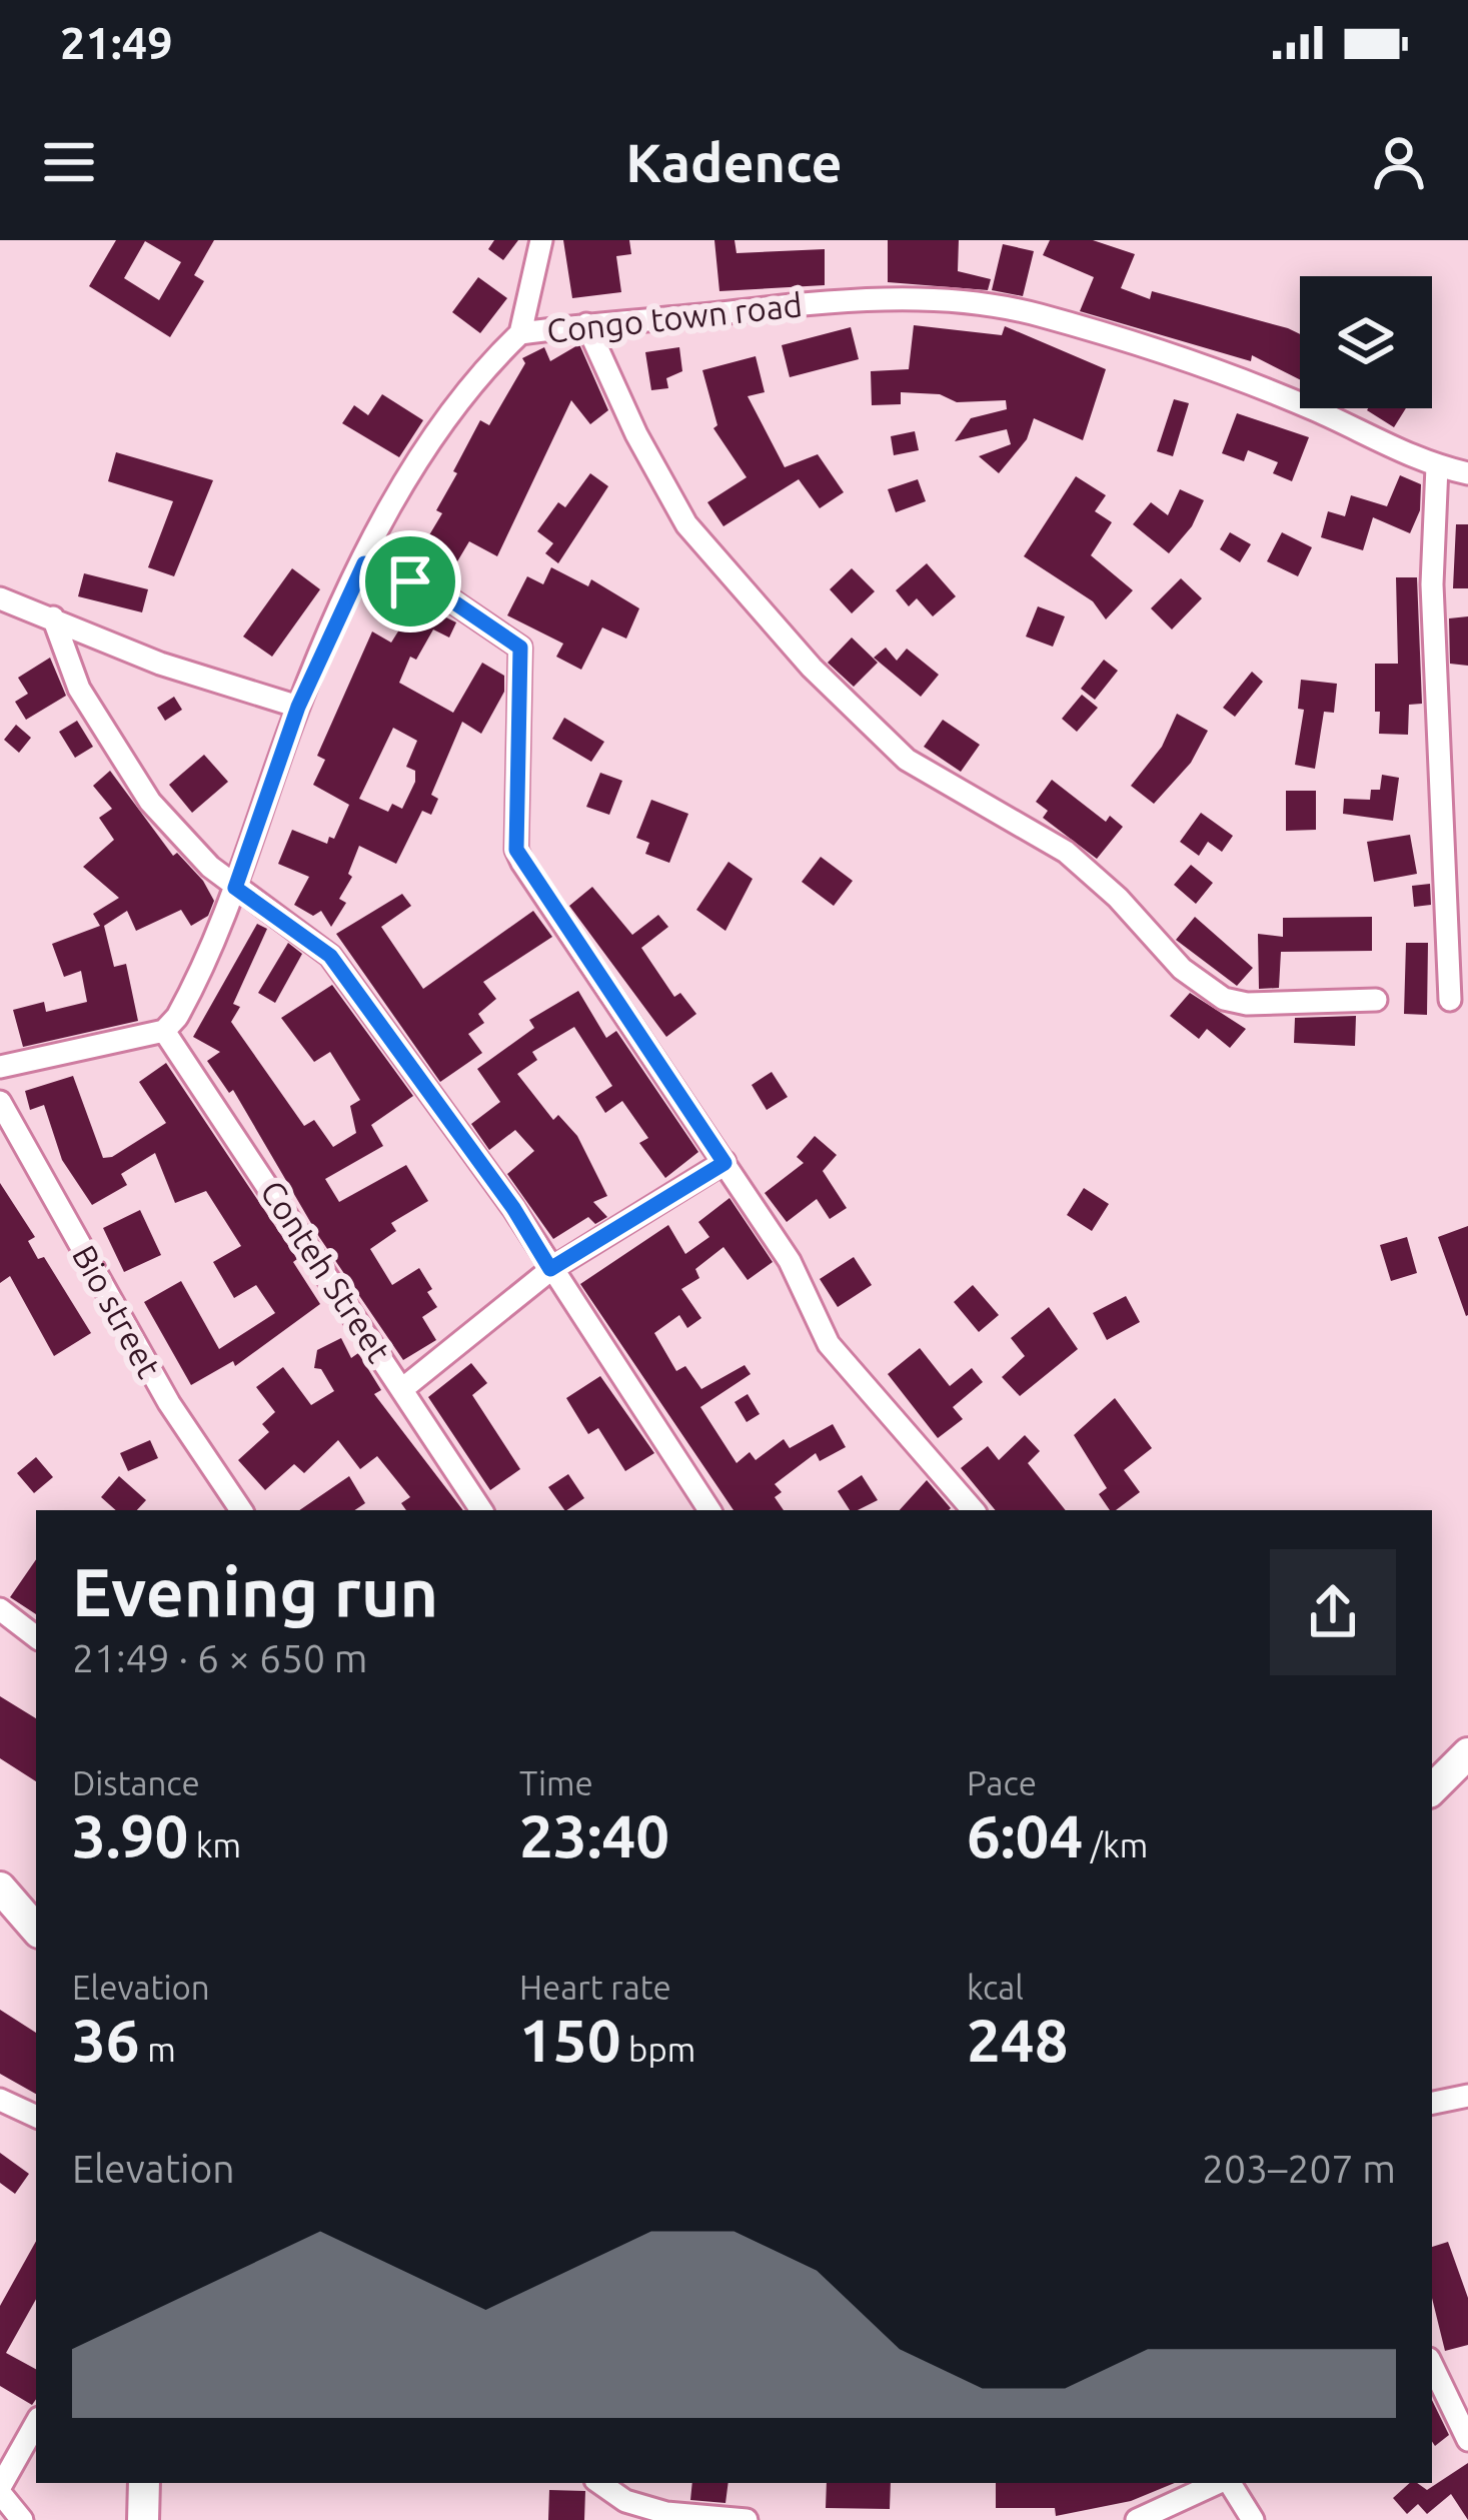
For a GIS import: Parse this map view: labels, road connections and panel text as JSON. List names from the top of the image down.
{
  "streets": {
    "street": ["Congo town road", "Conteh Street", "Bio street"]
  },
  "crossings": [
    ["Congo town road", "Conteh Street"]
  ],
  "page": {
    "status": "21:49",
    "header": "Kadence",
    "heading": ["Evening run", "21:49 · 6 × 650 m"],
    "stats": [
      ["Distance", "3.90 km"],
      ["Time", "23:40"],
      ["Pace", "6:04 /km"],
      ["Elevation", "36 m"],
      ["Heart rate", "150 bpm"],
      ["kcal", "248"]
    ],
    "chart": ["Elevation", "203–207 m"]
  }
}
